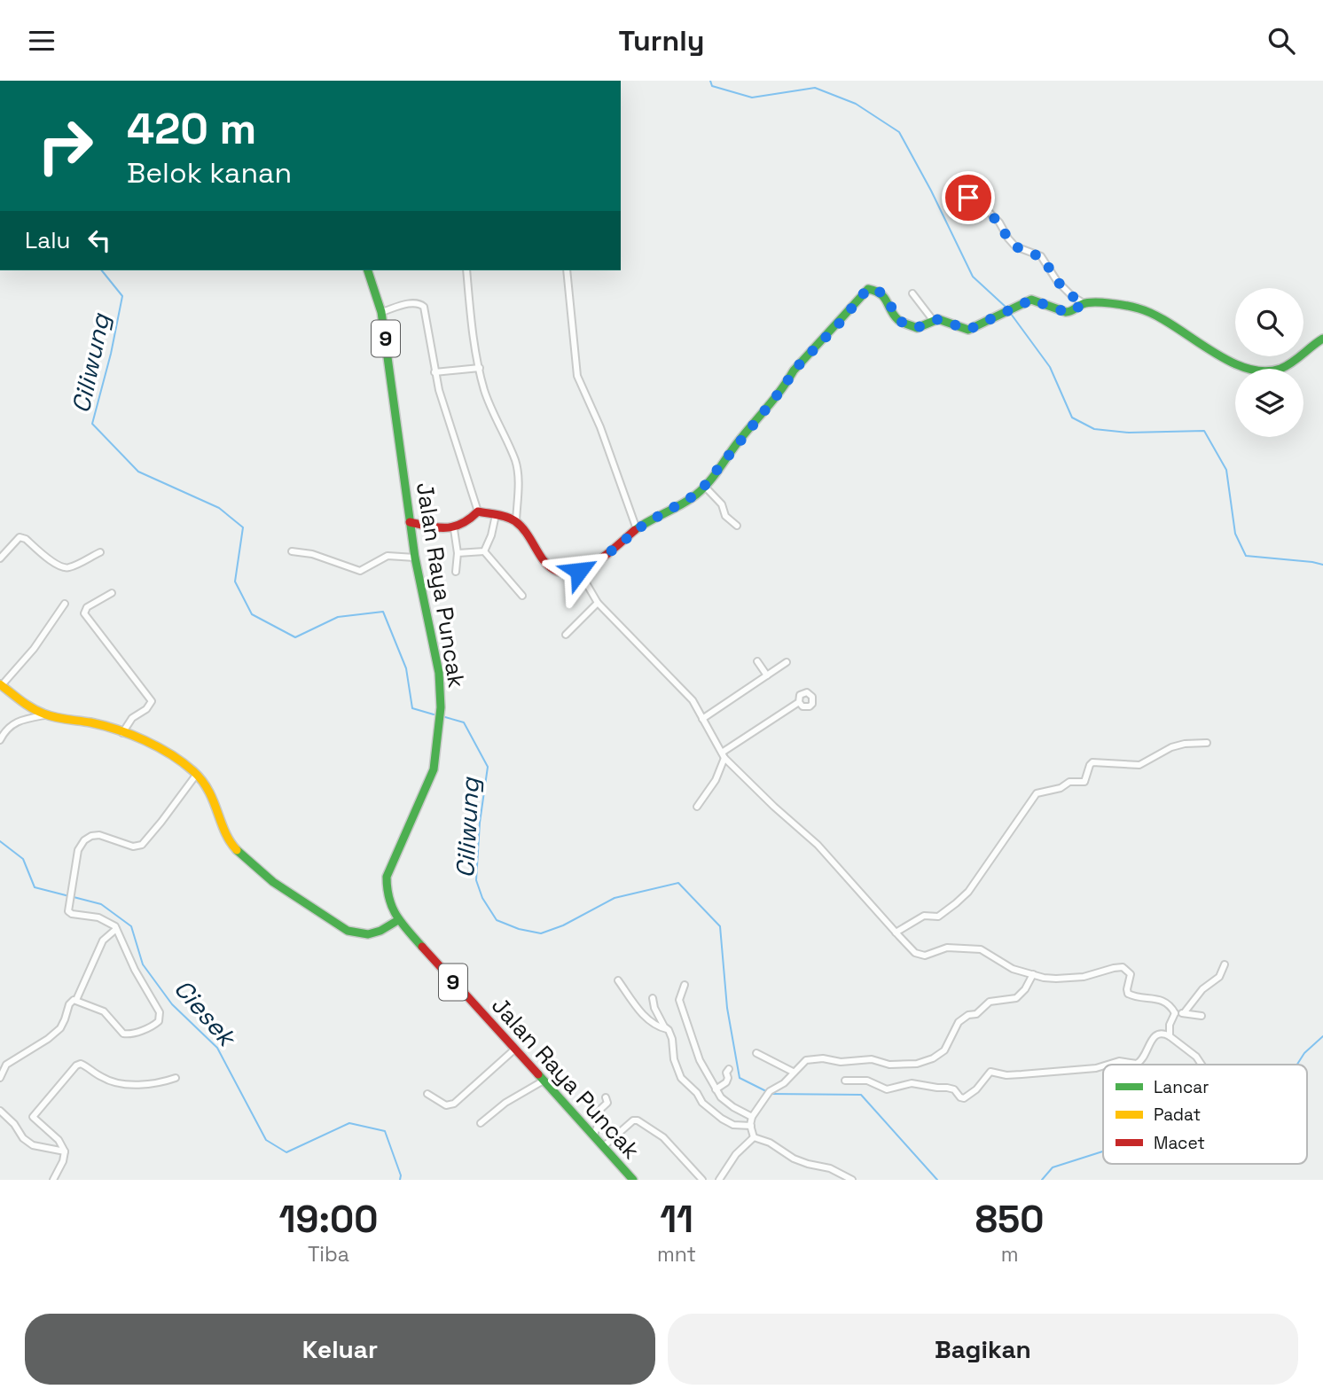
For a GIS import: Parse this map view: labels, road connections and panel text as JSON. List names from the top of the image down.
{
  "streets": {
    "main road": ["9", "Jalan Raya Puncak"]
  },
  "water": ["Ciliwung", "Ciesek"],
  "legend": ["Lancar", "Padat", "Macet"],
  "page": {
    "header": "Turnly",
    "turn": ["420 m", "Belok kanan"],
    "then": "Lalu",
    "eta": [
      "19:00",
      "Tiba",
      "11",
      "mnt",
      "850",
      "m"
    ],
    "buttons": ["Keluar", "Bagikan"]
  }
}
